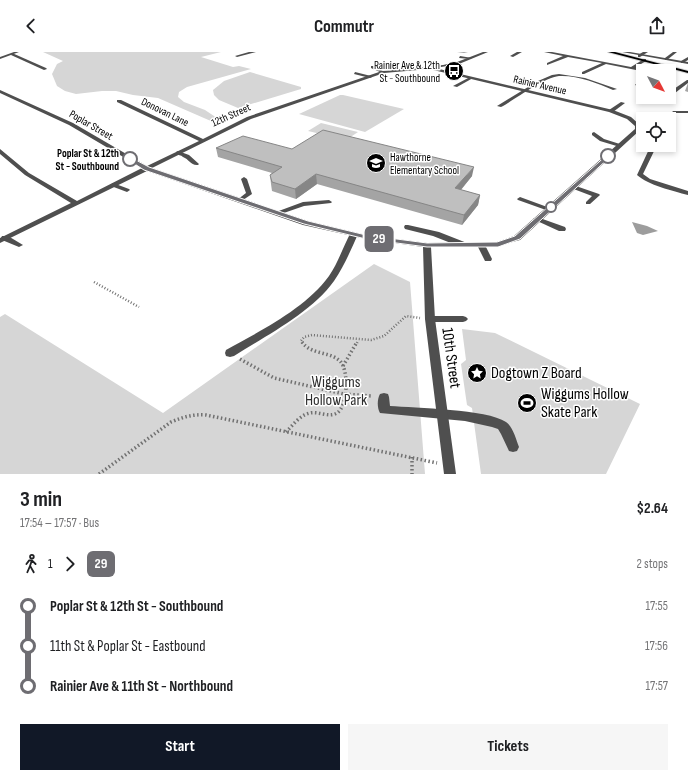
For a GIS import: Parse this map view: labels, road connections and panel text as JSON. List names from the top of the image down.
{
  "streets": {
    "street": [
      "Rainier Avenue",
      "Donovan Lane",
      "12th Street",
      "Poplar Street",
      "10th Street"
    ]
  },
  "crossings": [
    ["Rainier Avenue", "12th Street"],
    ["Donovan Lane", "12th Street"],
    ["12th Street", "Poplar Street"],
    ["Poplar Street", "10th Street"]
  ],
  "parks": ["Wiggums Hollow Park"],
  "places": {
    "bus stop": ["Rainier Ave & 12th St - Southbound"],
    "other": ["Poplar St & 12th St - Southbound"],
    "school or university": ["Hawthorne Elementary School"],
    "place": ["Dogtown Z Board"],
    "sports": ["Wiggums Hollow Skate Park"]
  },
  "lines": ["bus line 29"],
  "north": "bottom right",
  "page": {
    "header": "Commutr",
    "on_map": "29",
    "heading": ["3 min", "17:54 – 17:57 · Bus", "$2.64"],
    "legs": ["1", "29", "2 stops"],
    "list": [
      {
        "name": "Poplar St & 12th St - Southbound",
        "value": "17:55"
      },
      {
        "name": "11th St & Poplar St - Eastbound",
        "value": "17:56"
      },
      {
        "name": "Rainier Ave & 11th St - Northbound",
        "value": "17:57"
      }
    ],
    "buttons": ["Start", "Tickets"]
  }
}
